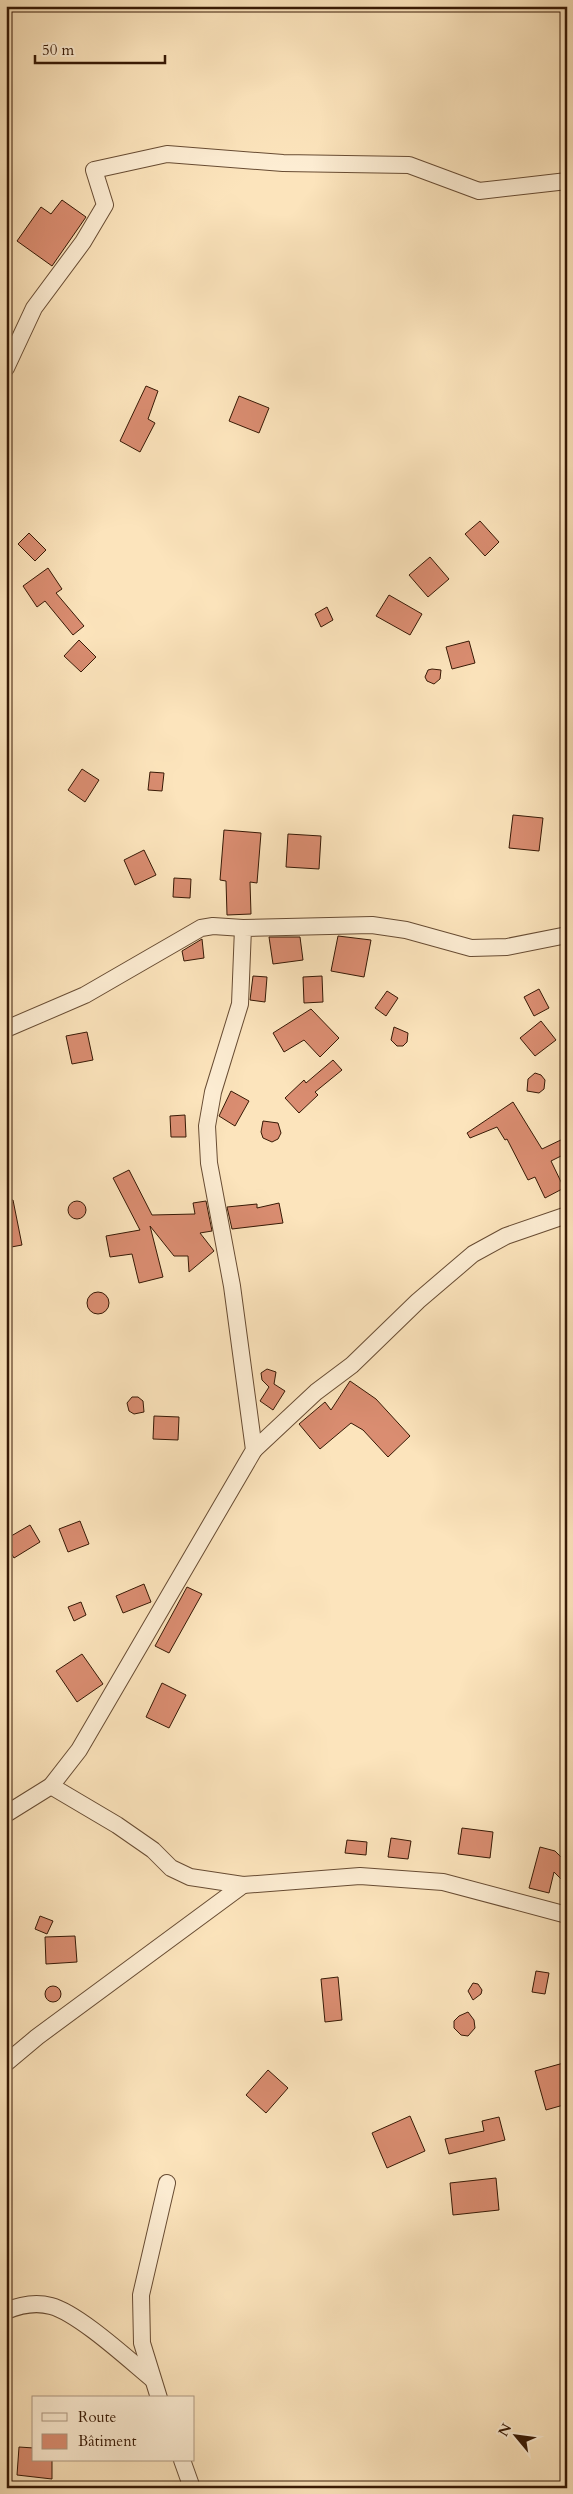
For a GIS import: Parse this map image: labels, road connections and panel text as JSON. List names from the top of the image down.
{
  "legend": ["Route", "Bâtiment"],
  "scale_bar": "50 m",
  "north": "top left"
}
